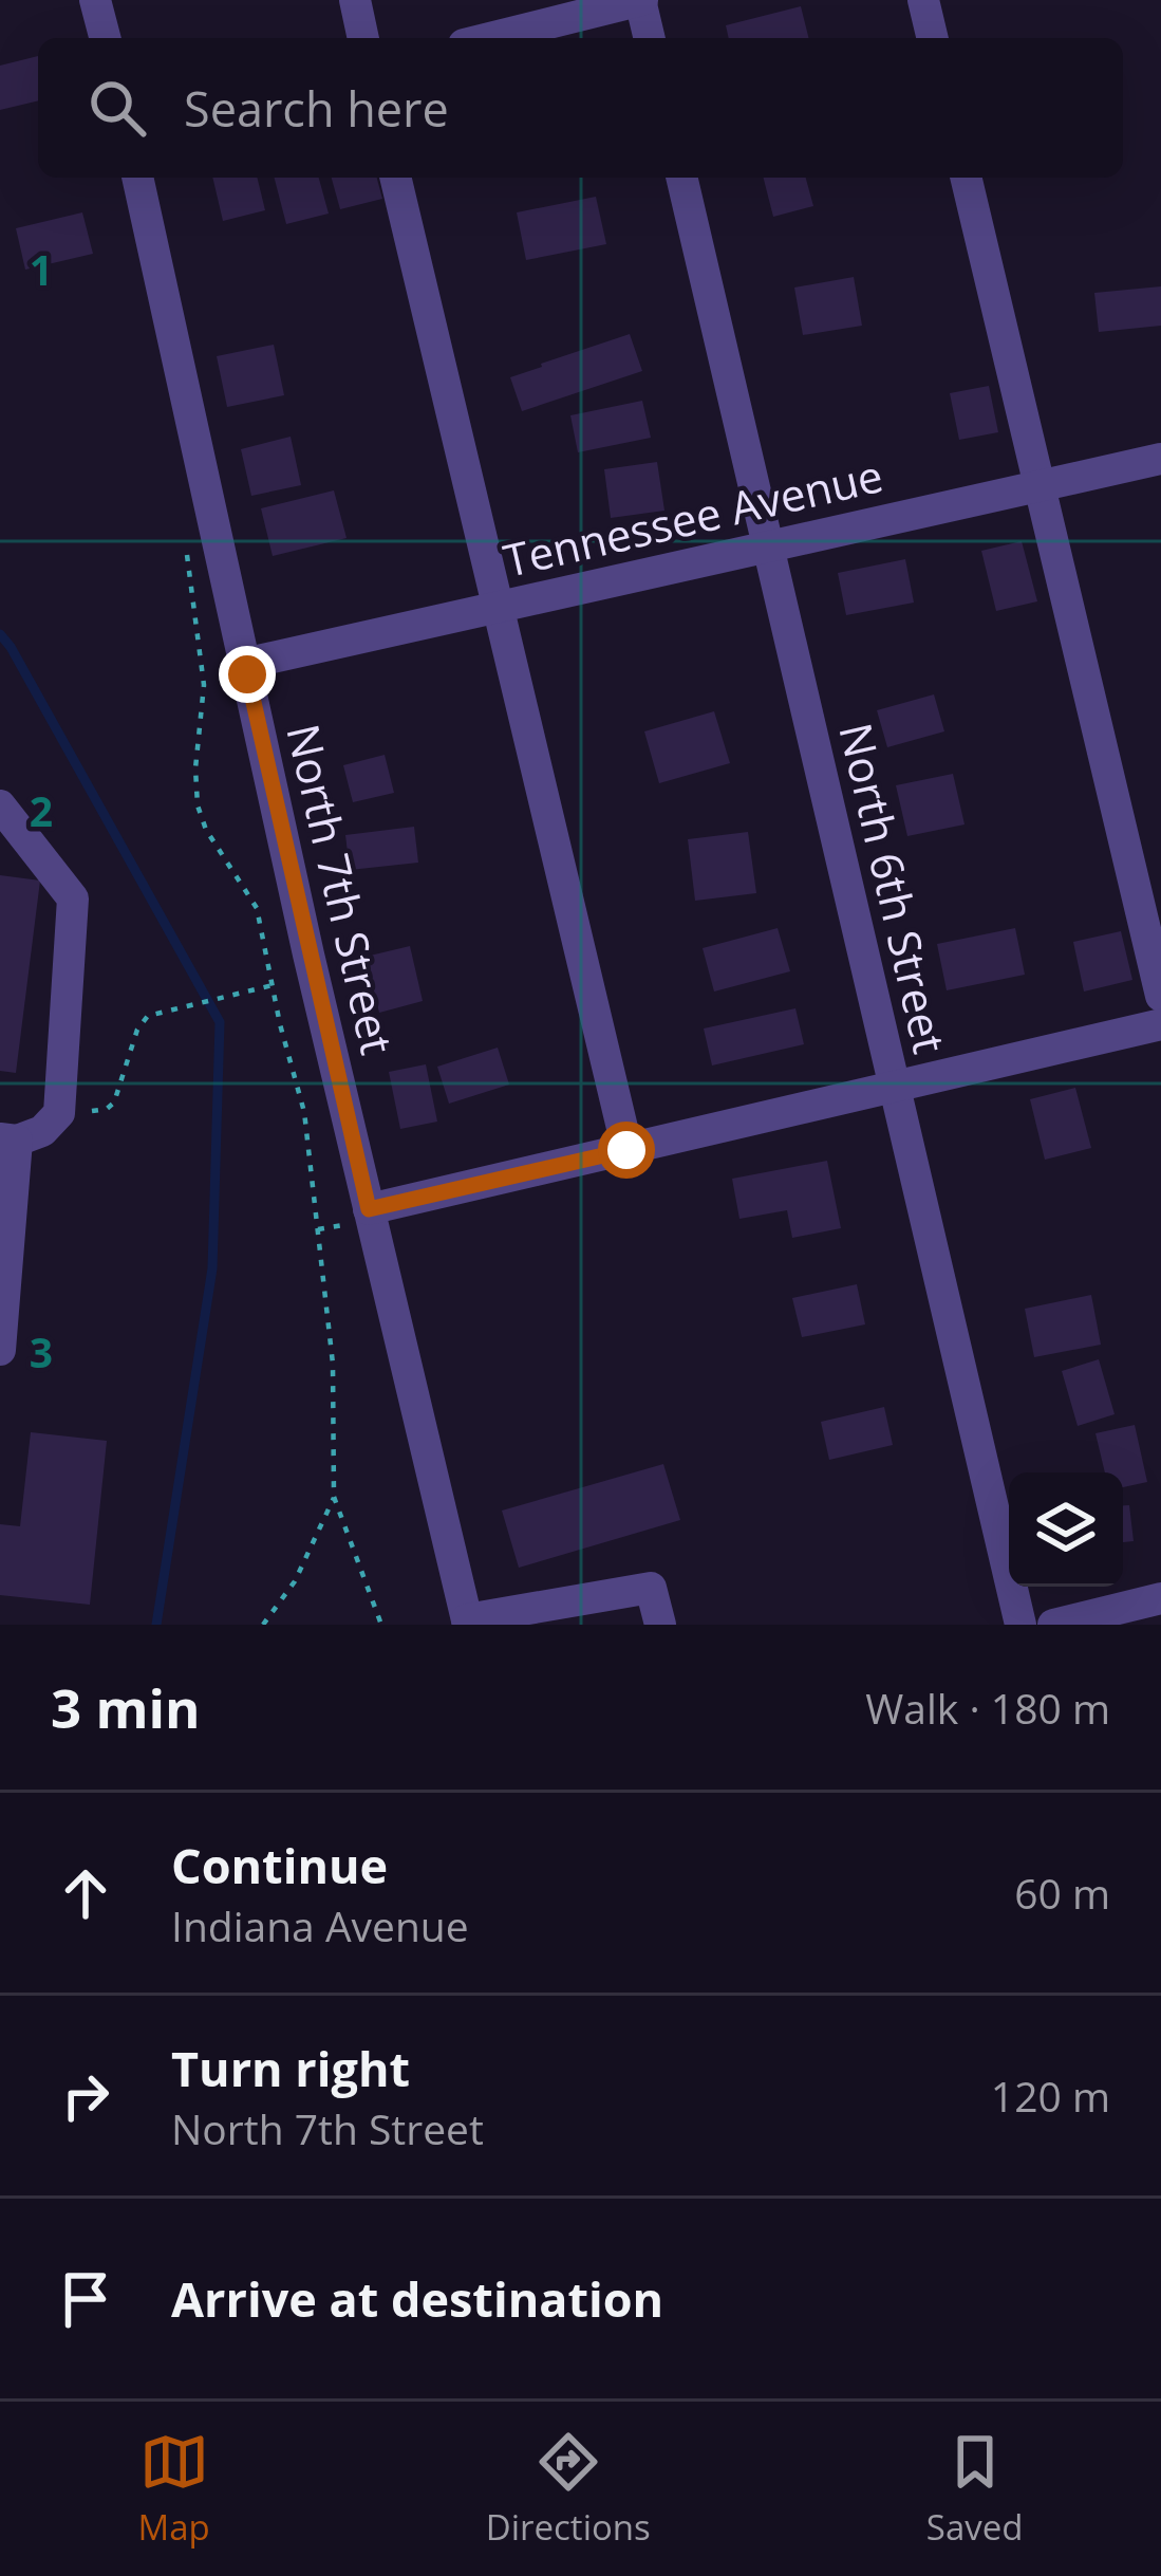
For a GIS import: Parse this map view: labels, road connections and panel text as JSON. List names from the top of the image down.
{
  "streets": {
    "street": ["Tennessee Avenue", "North 6th Street", "North 7th Street"]
  },
  "crossings": [
    ["Tennessee Avenue", "North 6th Street"],
    ["Tennessee Avenue", "North 7th Street"]
  ],
  "page": {
    "search": "Search here",
    "heading": ["3 min", "Walk · 180 m"],
    "list": [
      ["Continue", "Indiana Avenue", "60 m"],
      ["Turn right", "North 7th Street", "120 m"],
      "Arrive at destination"
    ],
    "nav": ["Map", "Directions", "Saved"]
  },
  "grid": {
    "rows": ["1", "2", "3"]
  }
}
